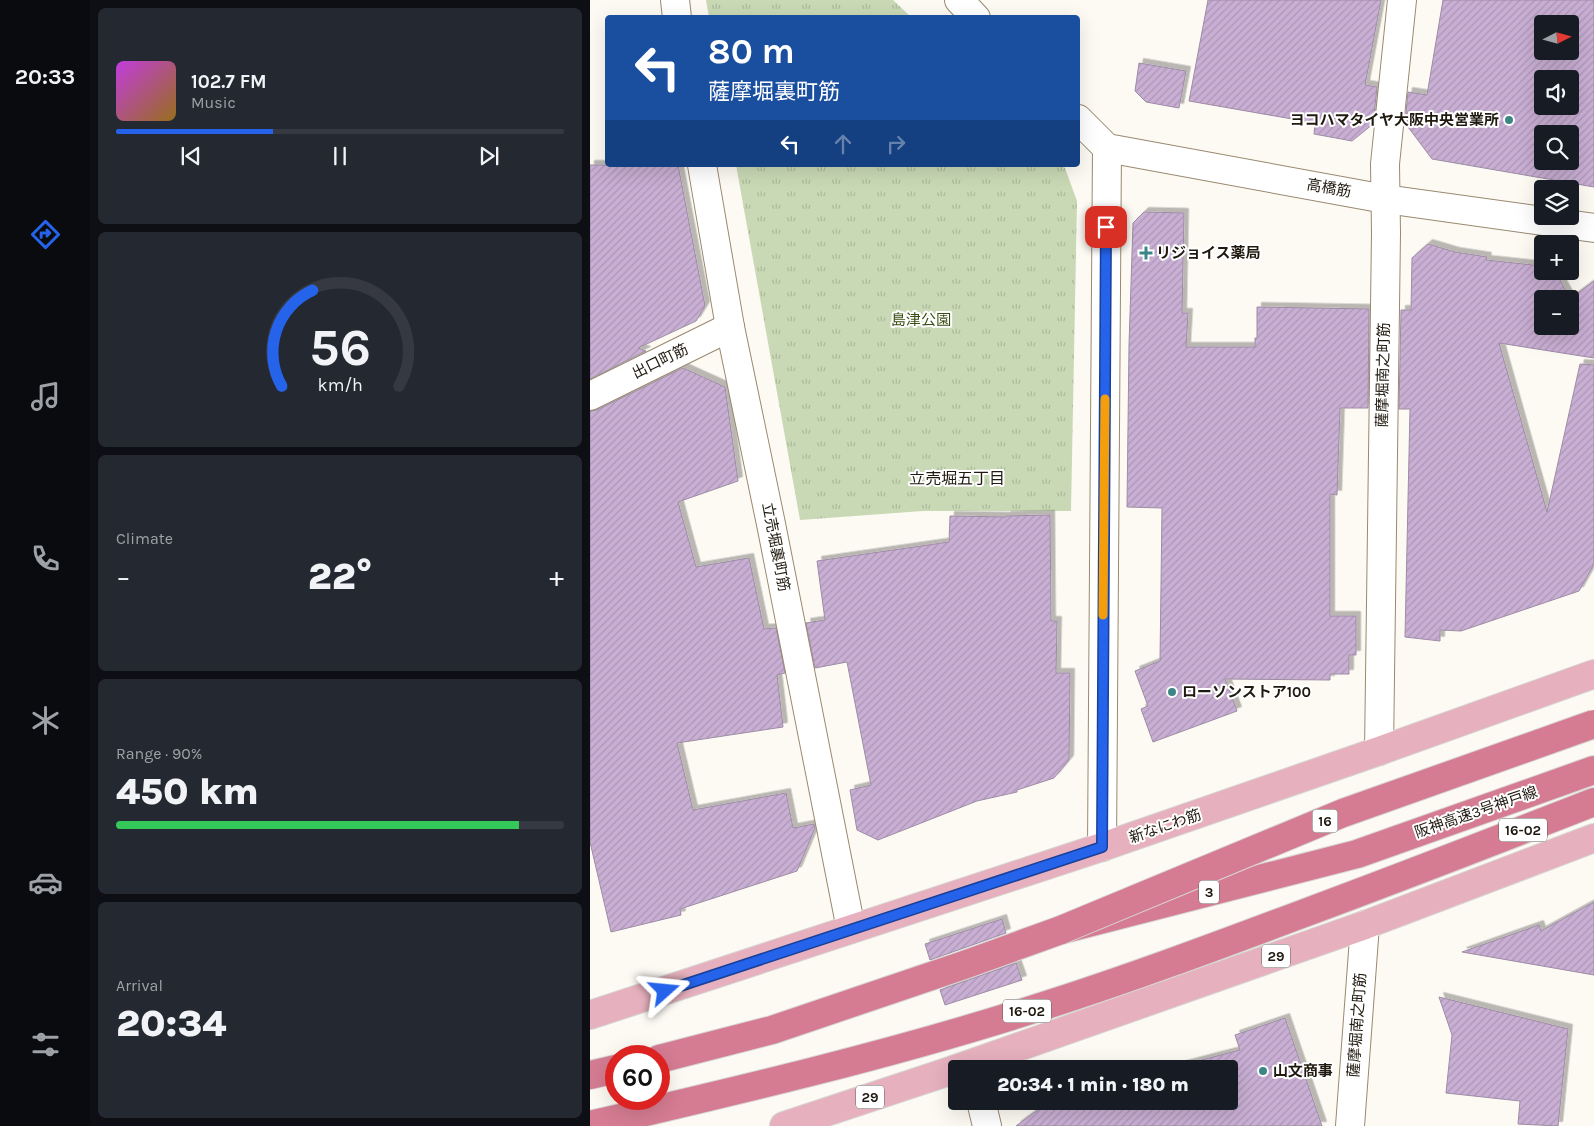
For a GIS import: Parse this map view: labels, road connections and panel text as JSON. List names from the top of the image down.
{
  "streets": {
    "highway": [
      "阪神高速3号神戸線",
      "16",
      "16-02",
      "3"
    ],
    "main road": ["新なにわ筋", "29"],
    "street": [
      "高橋筋",
      "出口町筋",
      "薩摩堀南之町筋",
      "立売堀裏町筋"
    ]
  },
  "crossings": [
    ["高橋筋", "薩摩堀南之町筋"],
    ["出口町筋", "立売堀裏町筋"],
    ["薩摩堀南之町筋", "新なにわ筋"],
    ["薩摩堀南之町筋", "29"],
    ["立売堀裏町筋", "新なにわ筋"],
    ["阪神高速3号神戸線", "16"]
  ],
  "districts": ["立売堀五丁目"],
  "parks": ["島津公園"],
  "places": {
    "other": ["ヨコハマタイヤ大阪中央営業所", "ローソンストア100", "山文商事"],
    "health": ["リジョイス薬局"]
  },
  "north": "right",
  "page": {
    "tabs": "20:33",
    "map_buttons": ["+", "−"],
    "turn": ["80 m", "薩摩堀裏町筋"],
    "song": ["102.7 FM", "Music"],
    "tile": [
      "Climate",
      ["Range · 90%", "450 km"],
      ["Arrival", "20:34"]
    ],
    "heat": ["−", "22°", "+"],
    "limit": "60",
    "trip": "20:34 · 1 min · 180 m",
    "gauge": ["56", "km/h"]
  }
}
